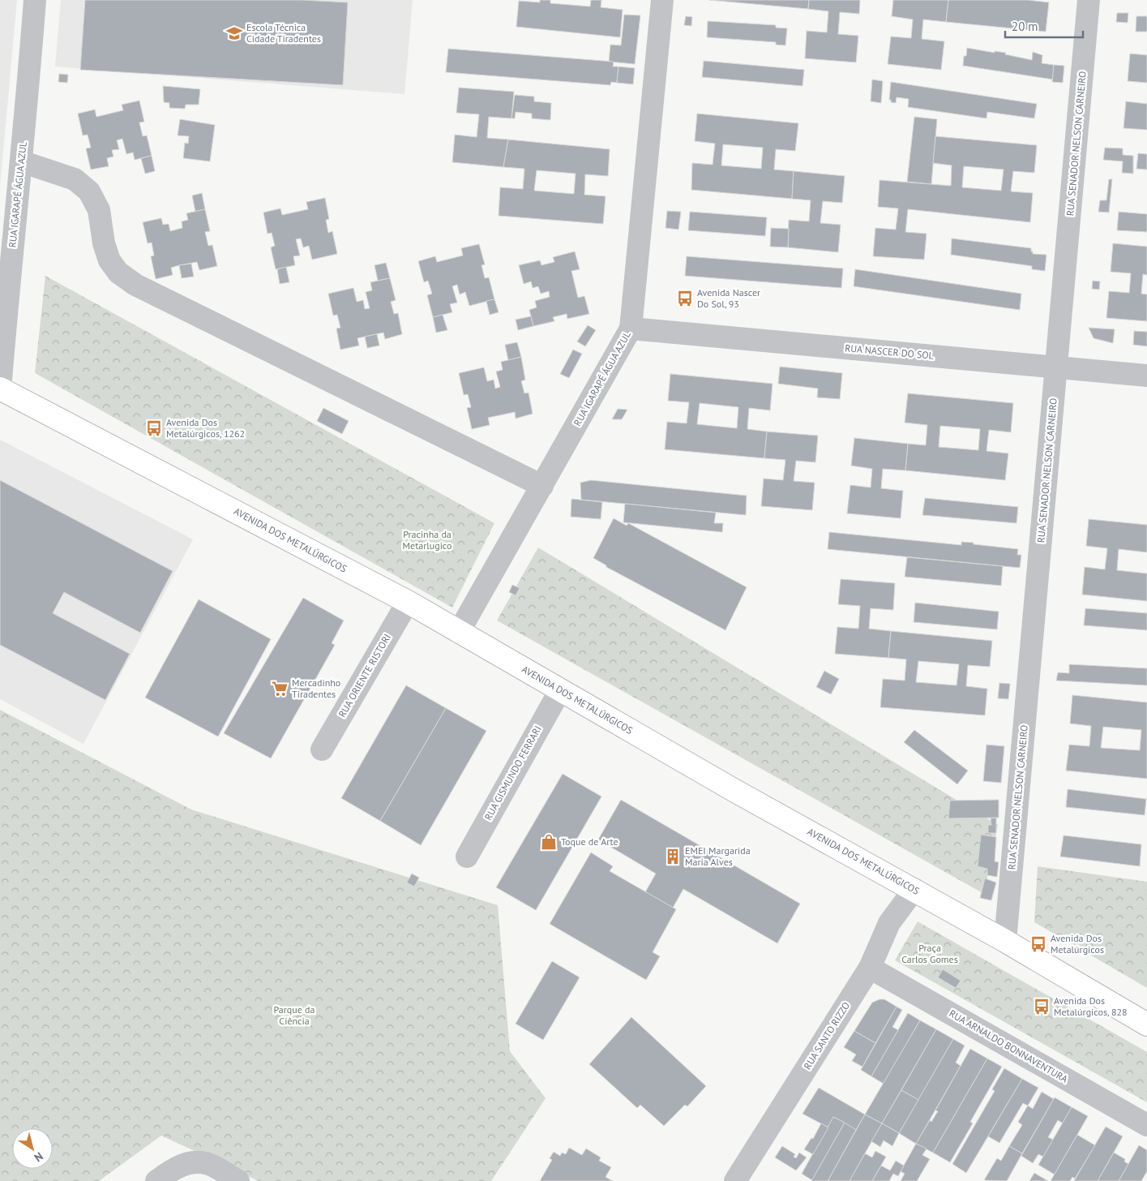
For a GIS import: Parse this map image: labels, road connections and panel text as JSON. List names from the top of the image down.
{
  "streets": {
    "main road": ["AVENIDA DOS METALÚRGICOS"],
    "street": [
      "RUA SENADOR NELSON CARNEIRO",
      "RUA IGARAPÉ ÁGUA AZUL",
      "RUA NASCER DO SOL",
      "RUA ORIENTE RISTORI",
      "RUA GISMUNDO FERRARI",
      "RUA SANTO RIZZO",
      "RUA ARNALDO BONNAVENTURA"
    ]
  },
  "crossings": [
    ["RUA SENADOR NELSON CARNEIRO", "RUA NASCER DO SOL"],
    ["RUA SENADOR NELSON CARNEIRO", "AVENIDA DOS METALÚRGICOS"],
    ["RUA IGARAPÉ ÁGUA AZUL", "RUA NASCER DO SOL"],
    ["RUA IGARAPÉ ÁGUA AZUL", "AVENIDA DOS METALÚRGICOS"],
    ["AVENIDA DOS METALÚRGICOS", "RUA ORIENTE RISTORI"],
    ["AVENIDA DOS METALÚRGICOS", "RUA GISMUNDO FERRARI"],
    ["AVENIDA DOS METALÚRGICOS", "RUA SANTO RIZZO"],
    ["RUA SANTO RIZZO", "RUA ARNALDO BONNAVENTURA"]
  ],
  "parks": ["Pracinha da Metarlugico", "Praça Carlos Gomes", "Parque da Ciência"],
  "places": {
    "school or university": ["Escola Técnica Cidade Tiradentes"],
    "bus stop": [
      "Avenida Nascer Do Sol, 93",
      "Avenida Dos Metalúrgicos, 1262",
      "Avenida Dos Metalúrgicos",
      "Avenida Dos Metalúrgicos, 828"
    ],
    "supermarket": ["Mercadinho Tiradentes"],
    "shop": ["Toque de Arte"],
    "building": ["EMEI Margarida Maria Alves"]
  },
  "scale_bar": "20 m",
  "north": "bottom right"
}
